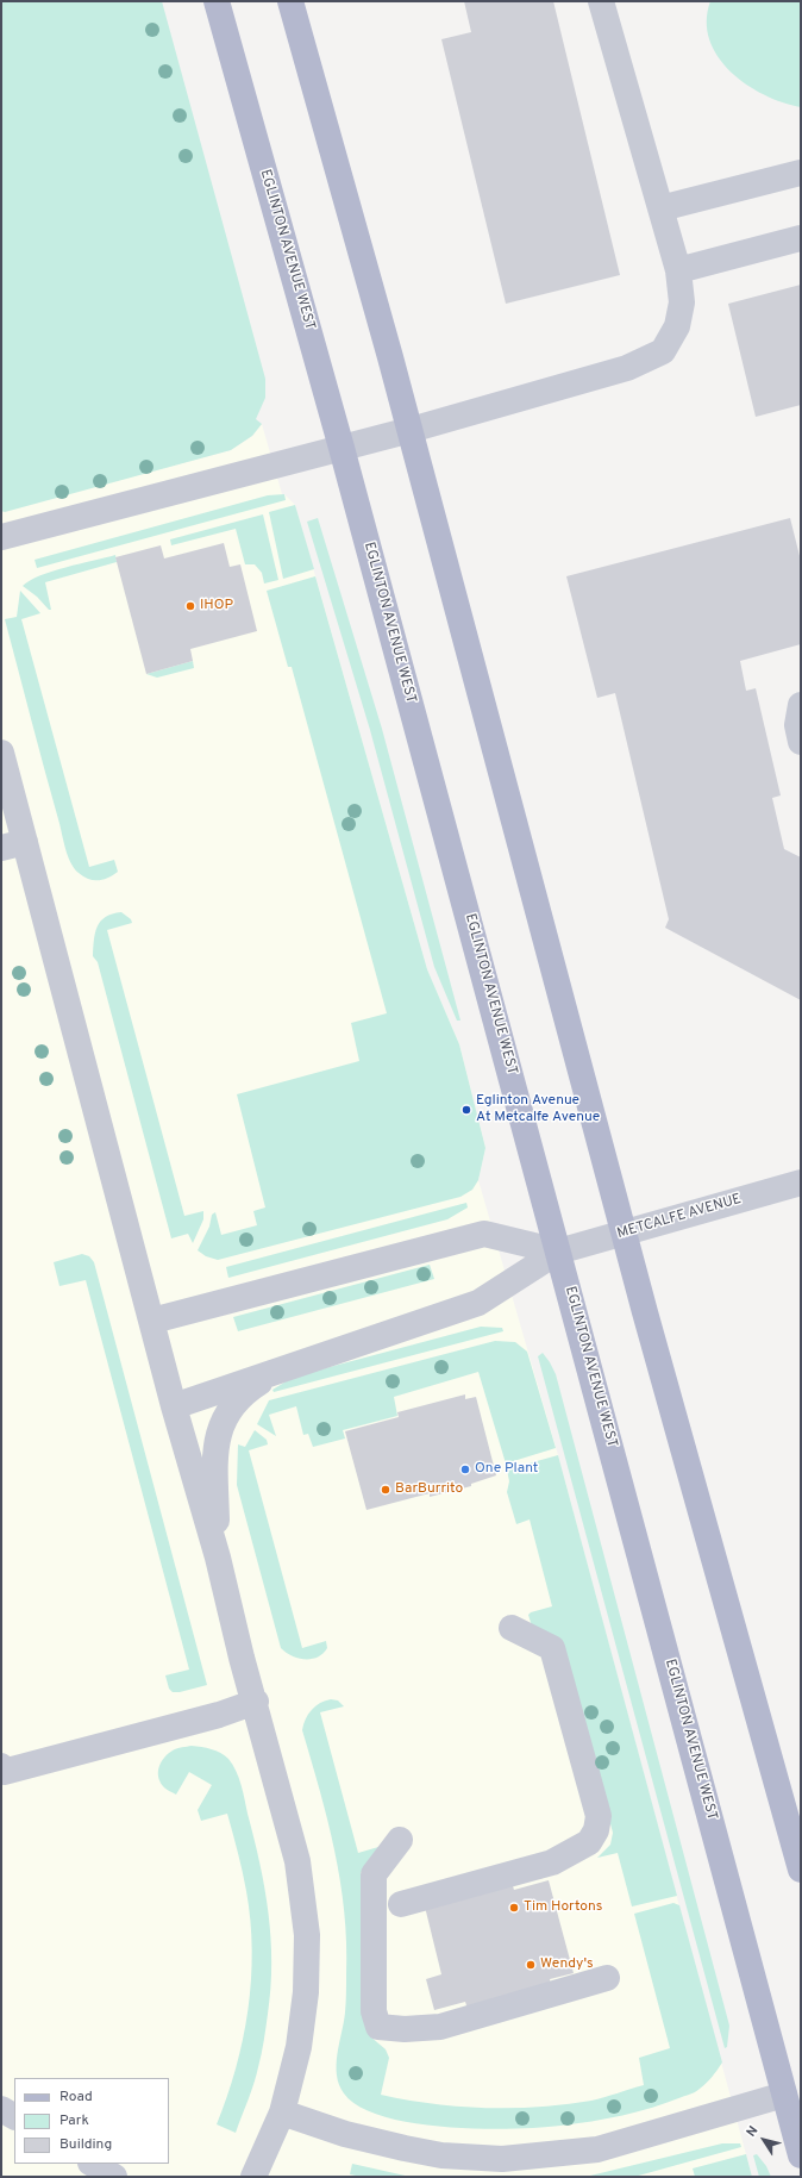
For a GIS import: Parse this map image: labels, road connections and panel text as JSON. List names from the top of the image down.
{
  "streets": {
    "main road": ["EGLINTON AVENUE WEST"],
    "street": ["METCALFE AVENUE"]
  },
  "crossings": [
    ["EGLINTON AVENUE WEST", "METCALFE AVENUE"]
  ],
  "places": [
    "IHOP",
    "Eglinton Avenue At Metcalfe Avenue",
    "One Plant",
    "BarBurrito",
    "Tim Hortons",
    "Wendy's"
  ],
  "legend": ["Road", "Park", "Building"],
  "north": "top left"
}
